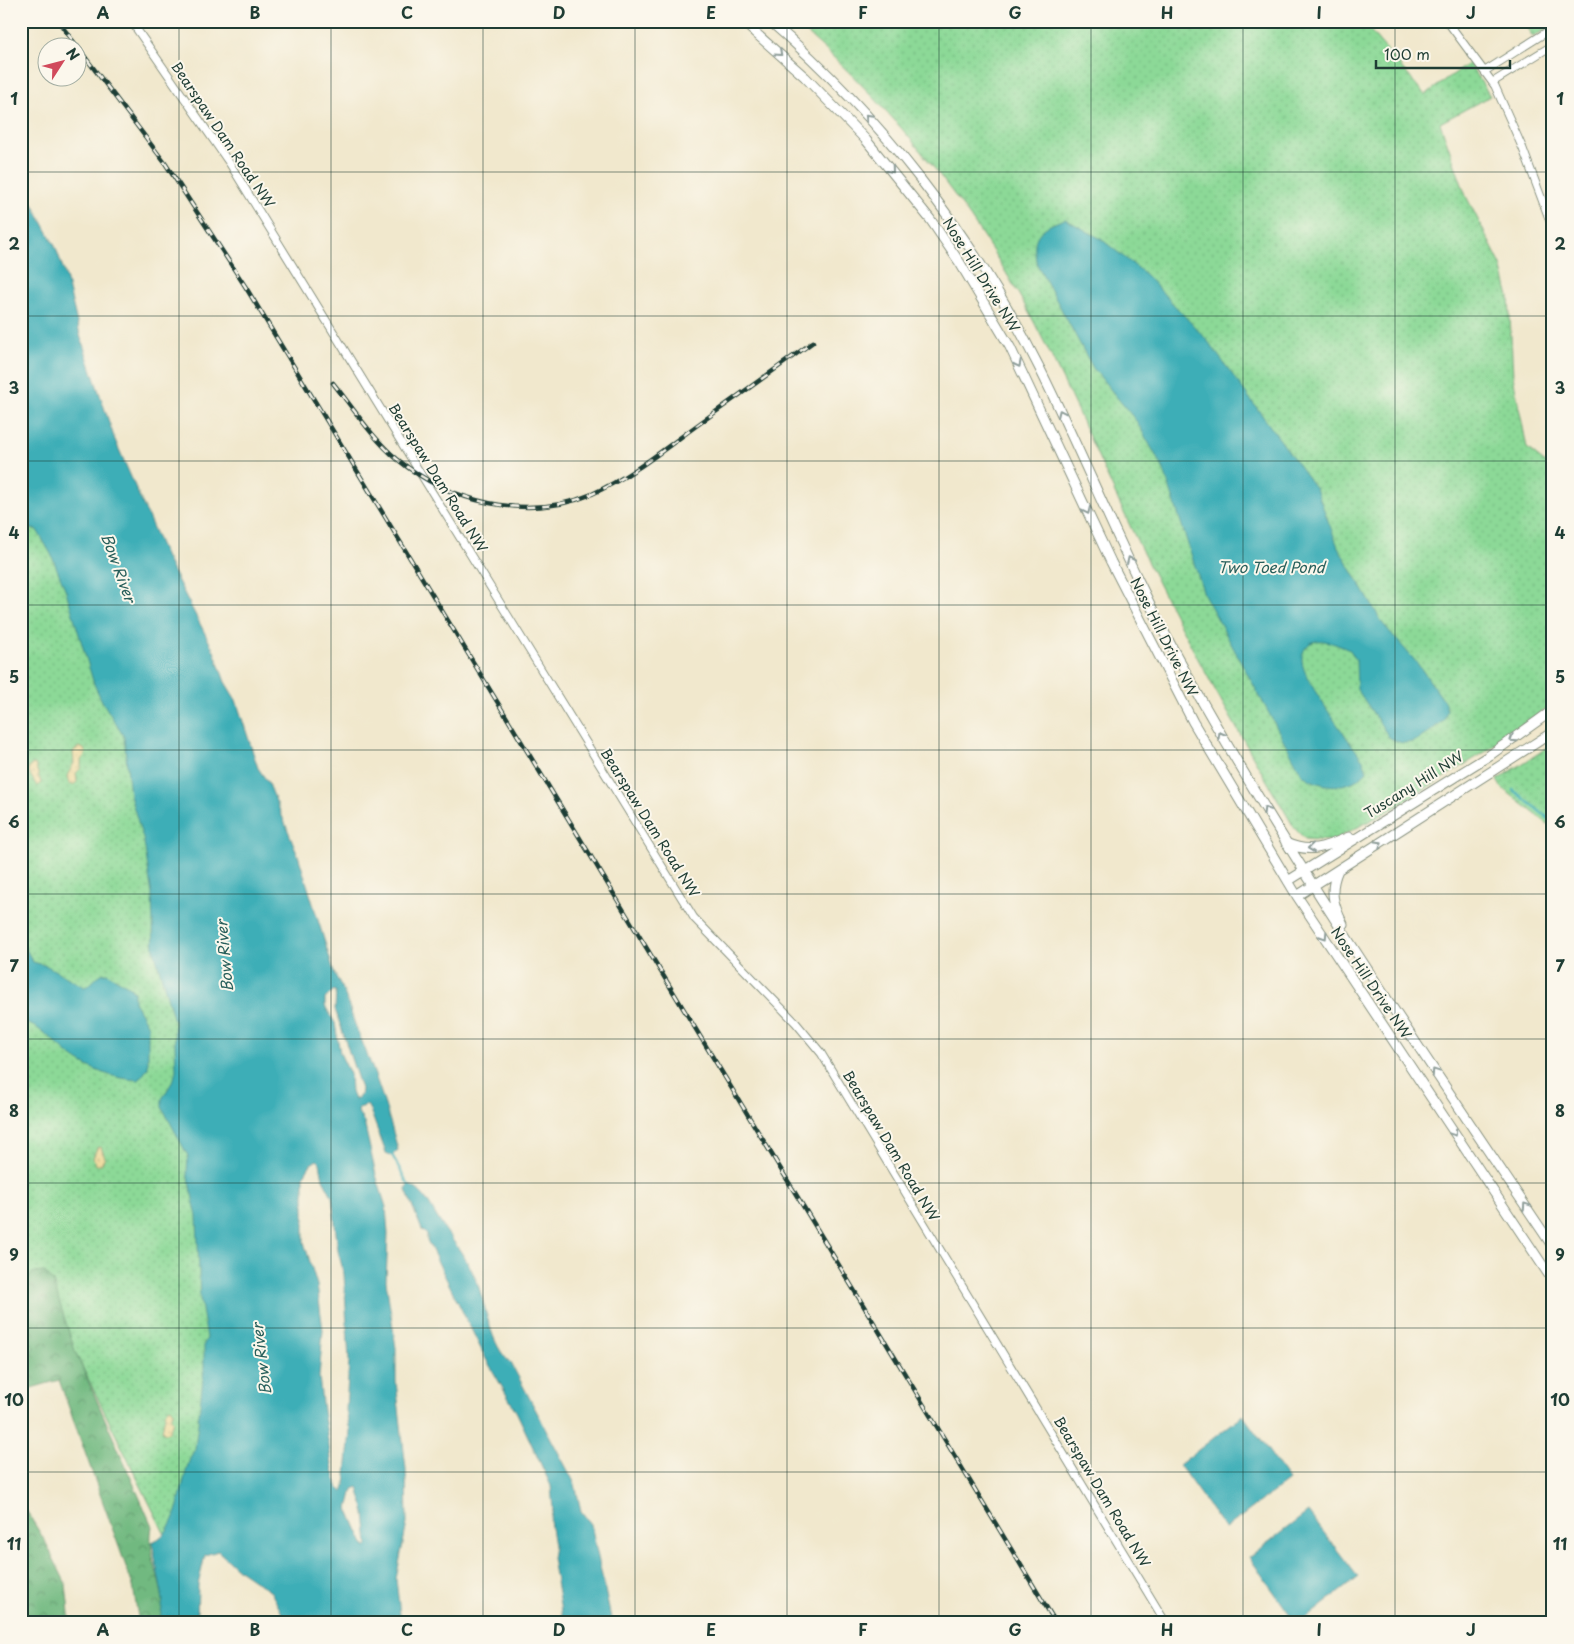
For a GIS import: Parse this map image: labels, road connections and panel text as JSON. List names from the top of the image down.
{
  "streets": {
    "street": ["Bearspaw Dam Road NW", "Nose Hill Drive NW", "Tuscany Hill NW"]
  },
  "crossings": [
    ["Nose Hill Drive NW", "Tuscany Hill NW"]
  ],
  "water": ["Bow River", "Two Toed Pond"],
  "scale_bar": "100 m",
  "north": "top right",
  "grid": {
    "columns": [
      "A",
      "B",
      "C",
      "D",
      "E",
      "F",
      "G",
      "H",
      "I",
      "J"
    ],
    "rows": [
      "1",
      "2",
      "3",
      "4",
      "5",
      "6",
      "7",
      "8",
      "9",
      "10",
      "11"
    ]
  }
}
